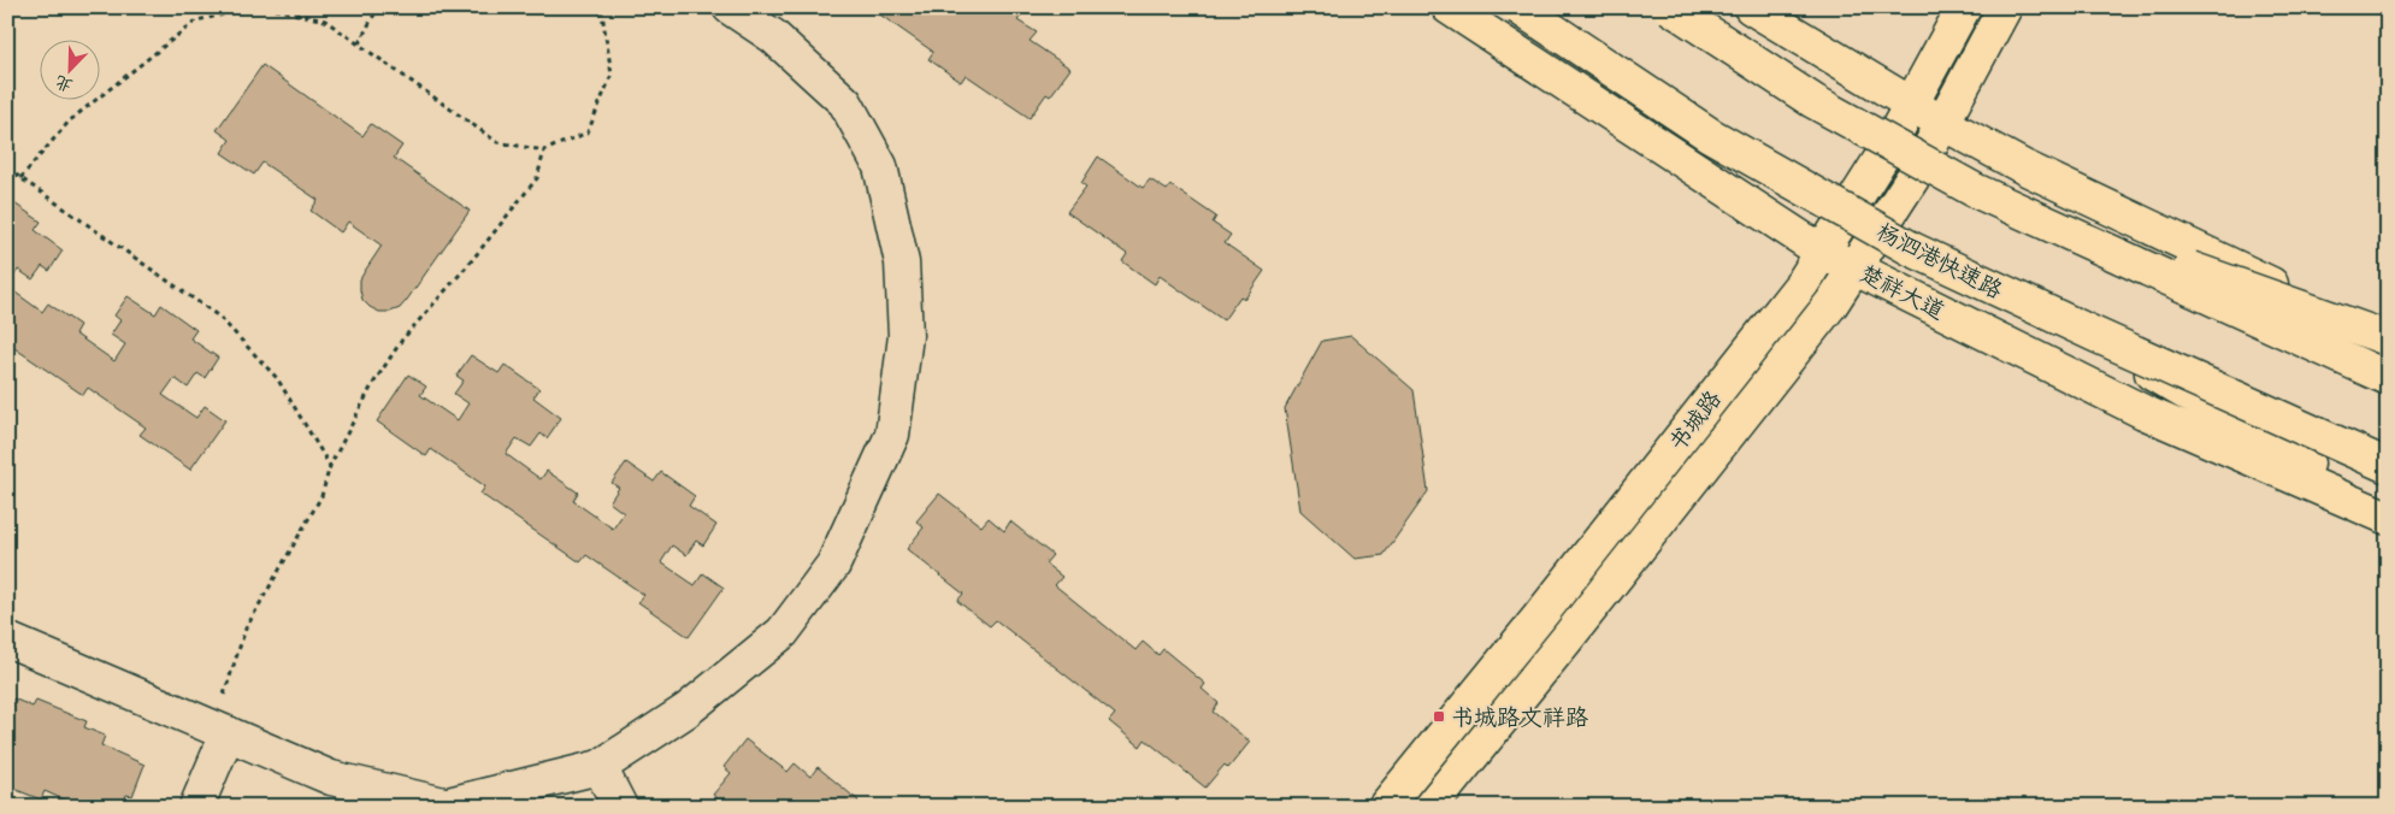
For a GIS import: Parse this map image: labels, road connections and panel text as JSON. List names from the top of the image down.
{
  "streets": {
    "main road": ["杨泗港快速路", "楚祥大道", "书城路"]
  },
  "crossings": [
    ["楚祥大道", "书城路"]
  ],
  "places": {
    "transit": ["书城路文祥路"]
  },
  "north": "bottom left"
}
